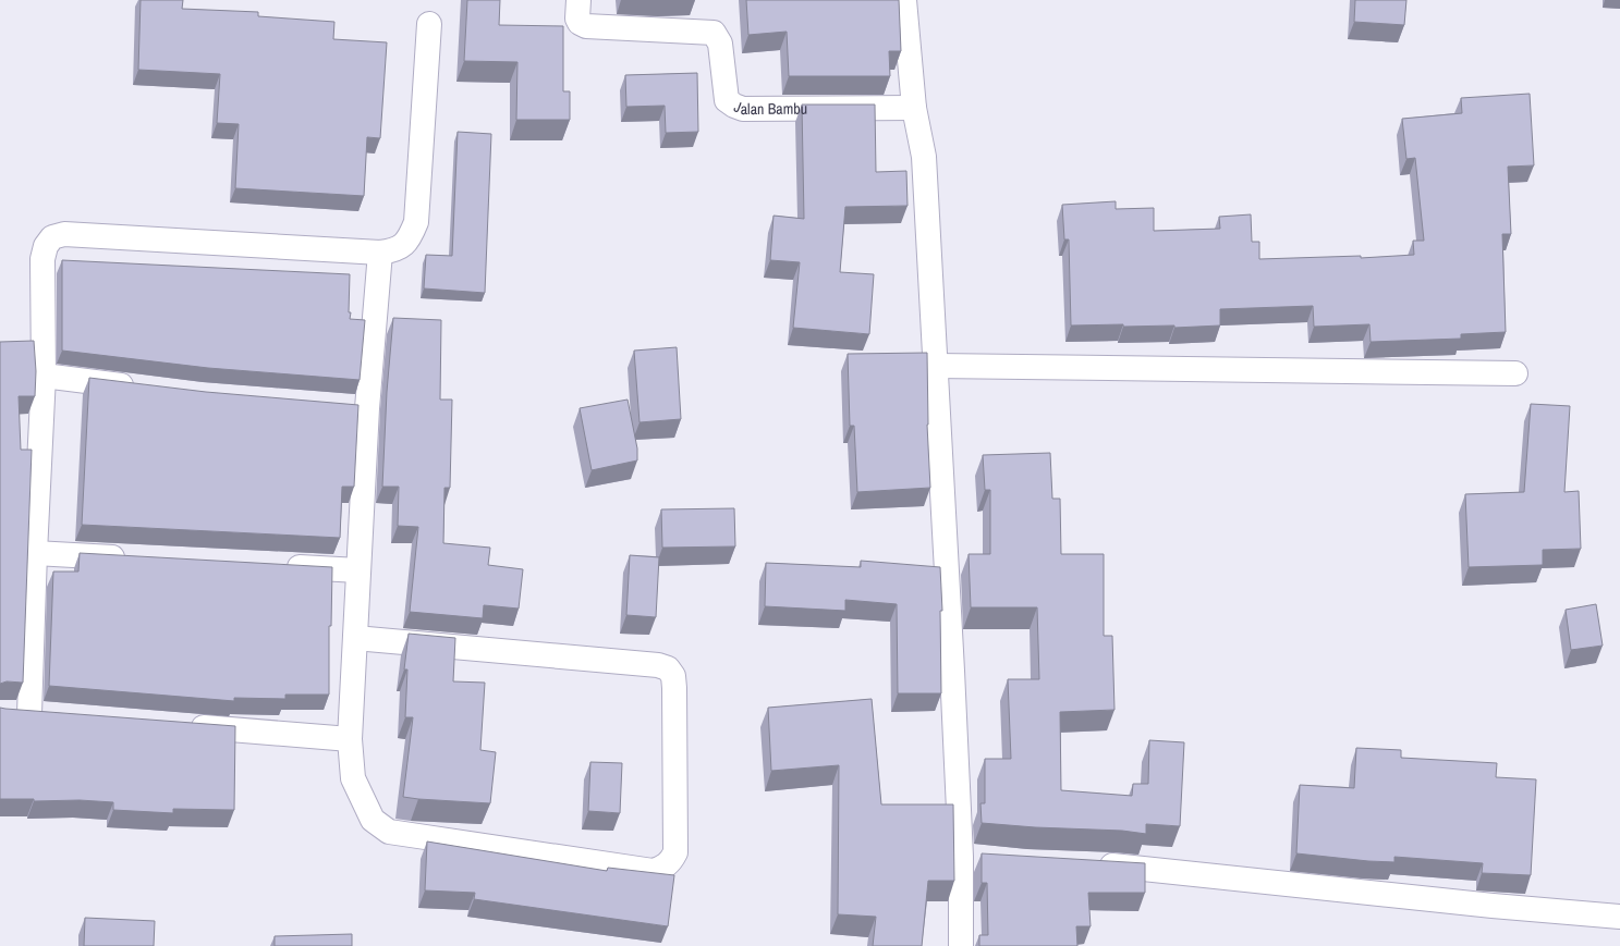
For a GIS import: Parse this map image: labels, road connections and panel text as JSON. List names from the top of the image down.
{
  "streets": {
    "street": ["Jalan Bambu"]
  }
}
